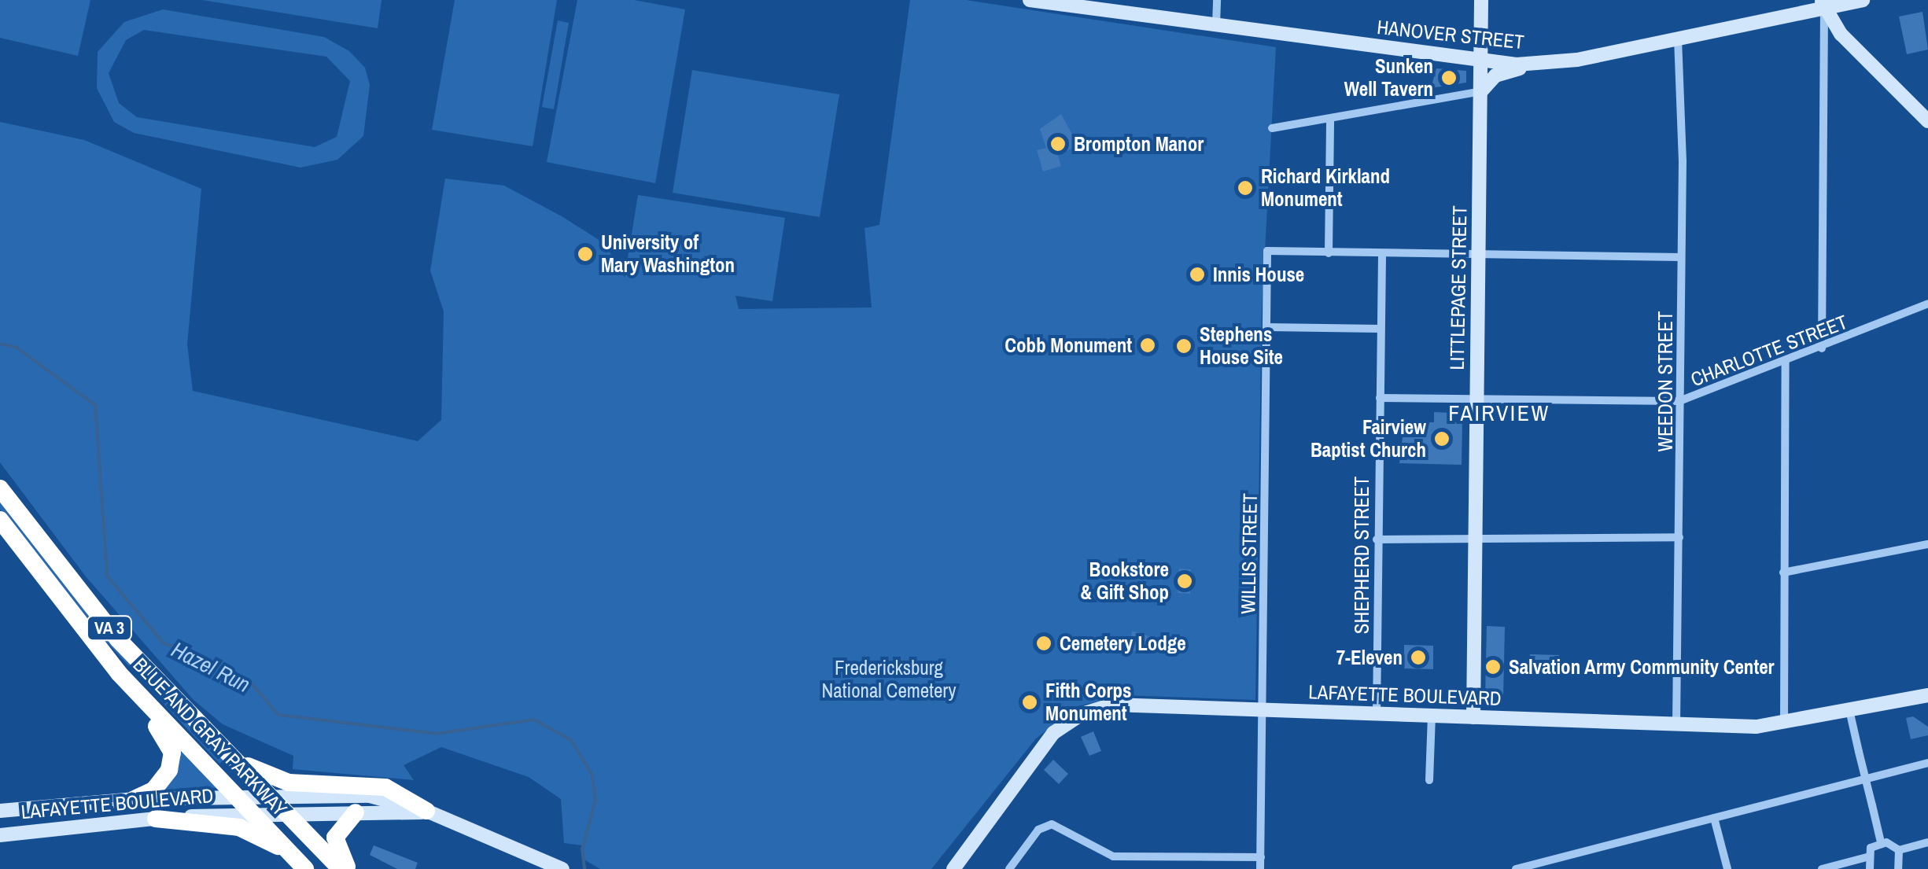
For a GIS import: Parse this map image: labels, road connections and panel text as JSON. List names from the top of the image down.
{
  "streets": {
    "highway": ["VA 3", "BLUE AND GRAY PARKWAY"],
    "main road": ["HANOVER STREET", "LITTLEPAGE STREET", "LAFAYETTE BOULEVARD"],
    "street": [
      "CHARLOTTE STREET",
      "WEEDON STREET",
      "WILLIS STREET",
      "SHEPHERD STREET"
    ]
  },
  "crossings": [
    ["HANOVER STREET", "LITTLEPAGE STREET"],
    ["HANOVER STREET", "WEEDON STREET"],
    ["LITTLEPAGE STREET", "CHARLOTTE STREET"],
    ["LITTLEPAGE STREET", "LAFAYETTE BOULEVARD"],
    ["CHARLOTTE STREET", "WEEDON STREET"],
    ["CHARLOTTE STREET", "SHEPHERD STREET"],
    ["WEEDON STREET", "LAFAYETTE BOULEVARD"],
    ["WILLIS STREET", "LAFAYETTE BOULEVARD"],
    ["SHEPHERD STREET", "LAFAYETTE BOULEVARD"],
    ["LAFAYETTE BOULEVARD", "BLUE AND GRAY PARKWAY"]
  ],
  "districts": ["FAIRVIEW"],
  "water": ["Hazel Run"],
  "parks": ["Fredericksburg National Cemetery"],
  "places": [
    "Sunken Well Tavern",
    "Brompton Manor",
    "Richard Kirkland Monument",
    "University of Mary Washington",
    "Innis House",
    "Cobb Monument",
    "Stephens House Site",
    "Fairview Baptist Church",
    "Bookstore & Gift Shop",
    "Cemetery Lodge",
    "7-Eleven",
    "Salvation Army Community Center",
    "Fifth Corps Monument"
  ]
}
